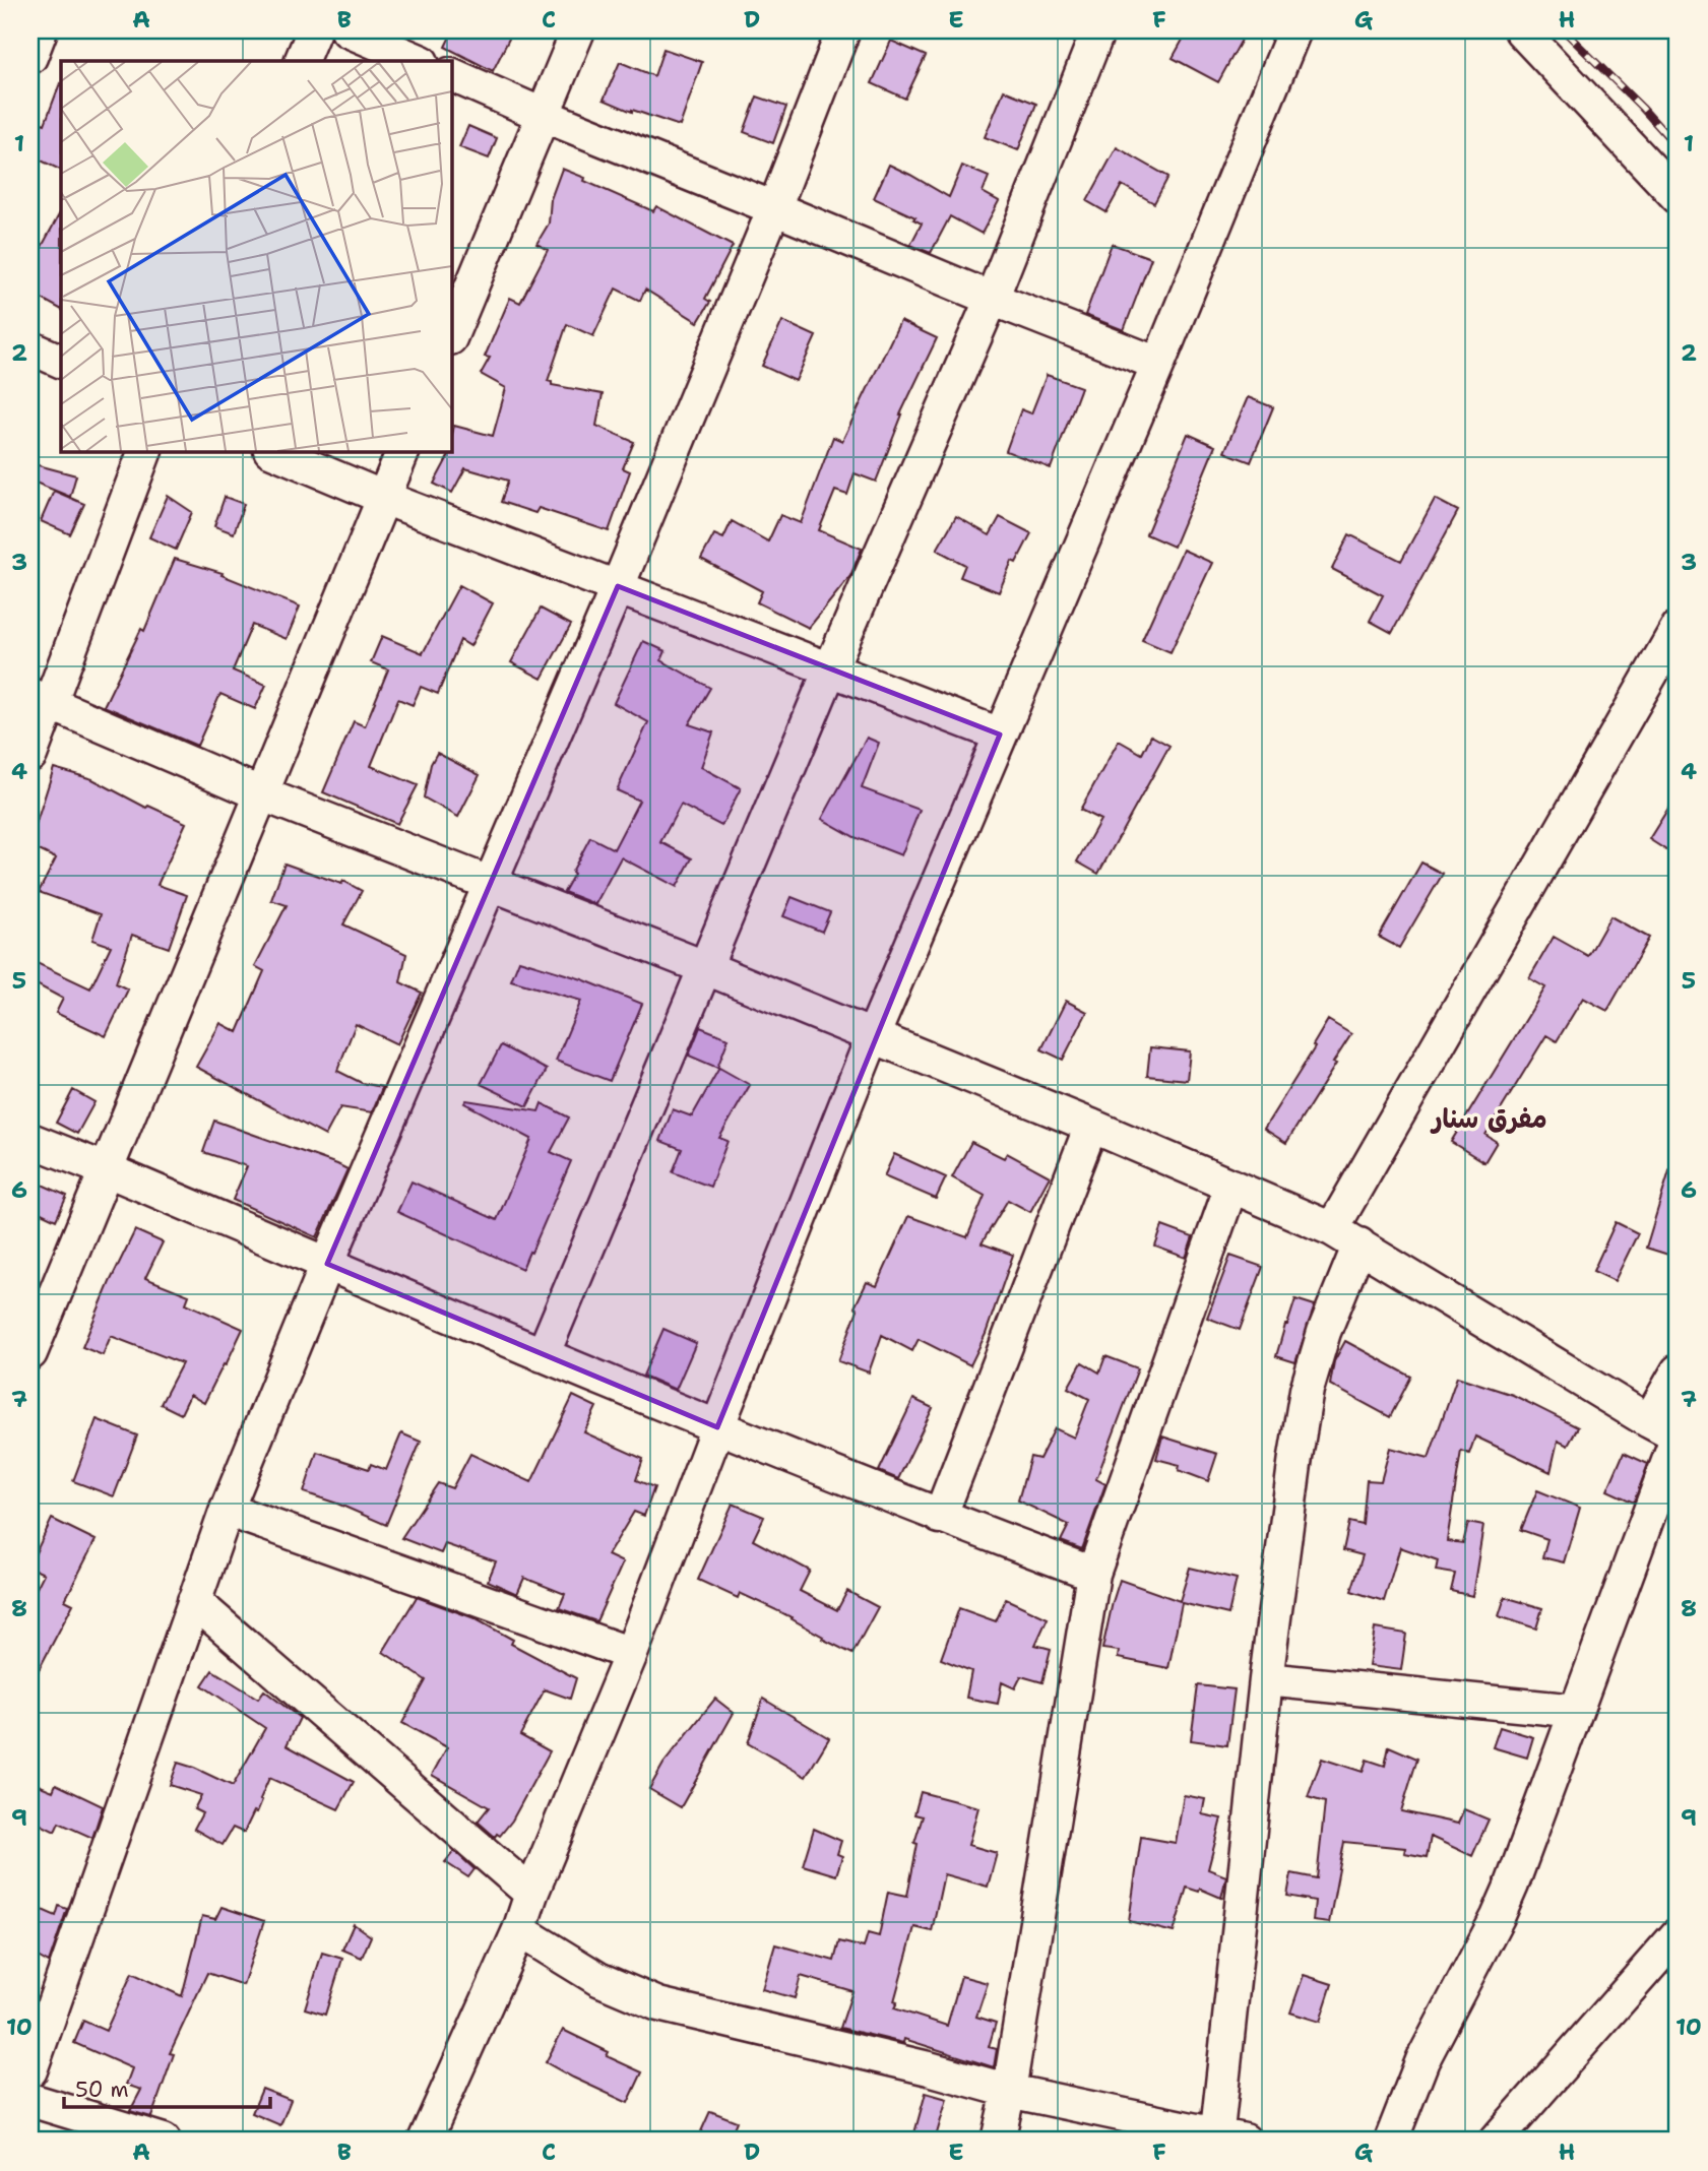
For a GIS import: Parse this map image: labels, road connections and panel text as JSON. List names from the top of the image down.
{
  "districts": ["مفرق سنار"],
  "scale_bar": "50 m",
  "grid": {
    "columns": [
      "A",
      "B",
      "C",
      "D",
      "E",
      "F",
      "G",
      "H"
    ],
    "rows": [
      "1",
      "2",
      "3",
      "4",
      "5",
      "6",
      "7",
      "8",
      "9",
      "10"
    ]
  }
}
